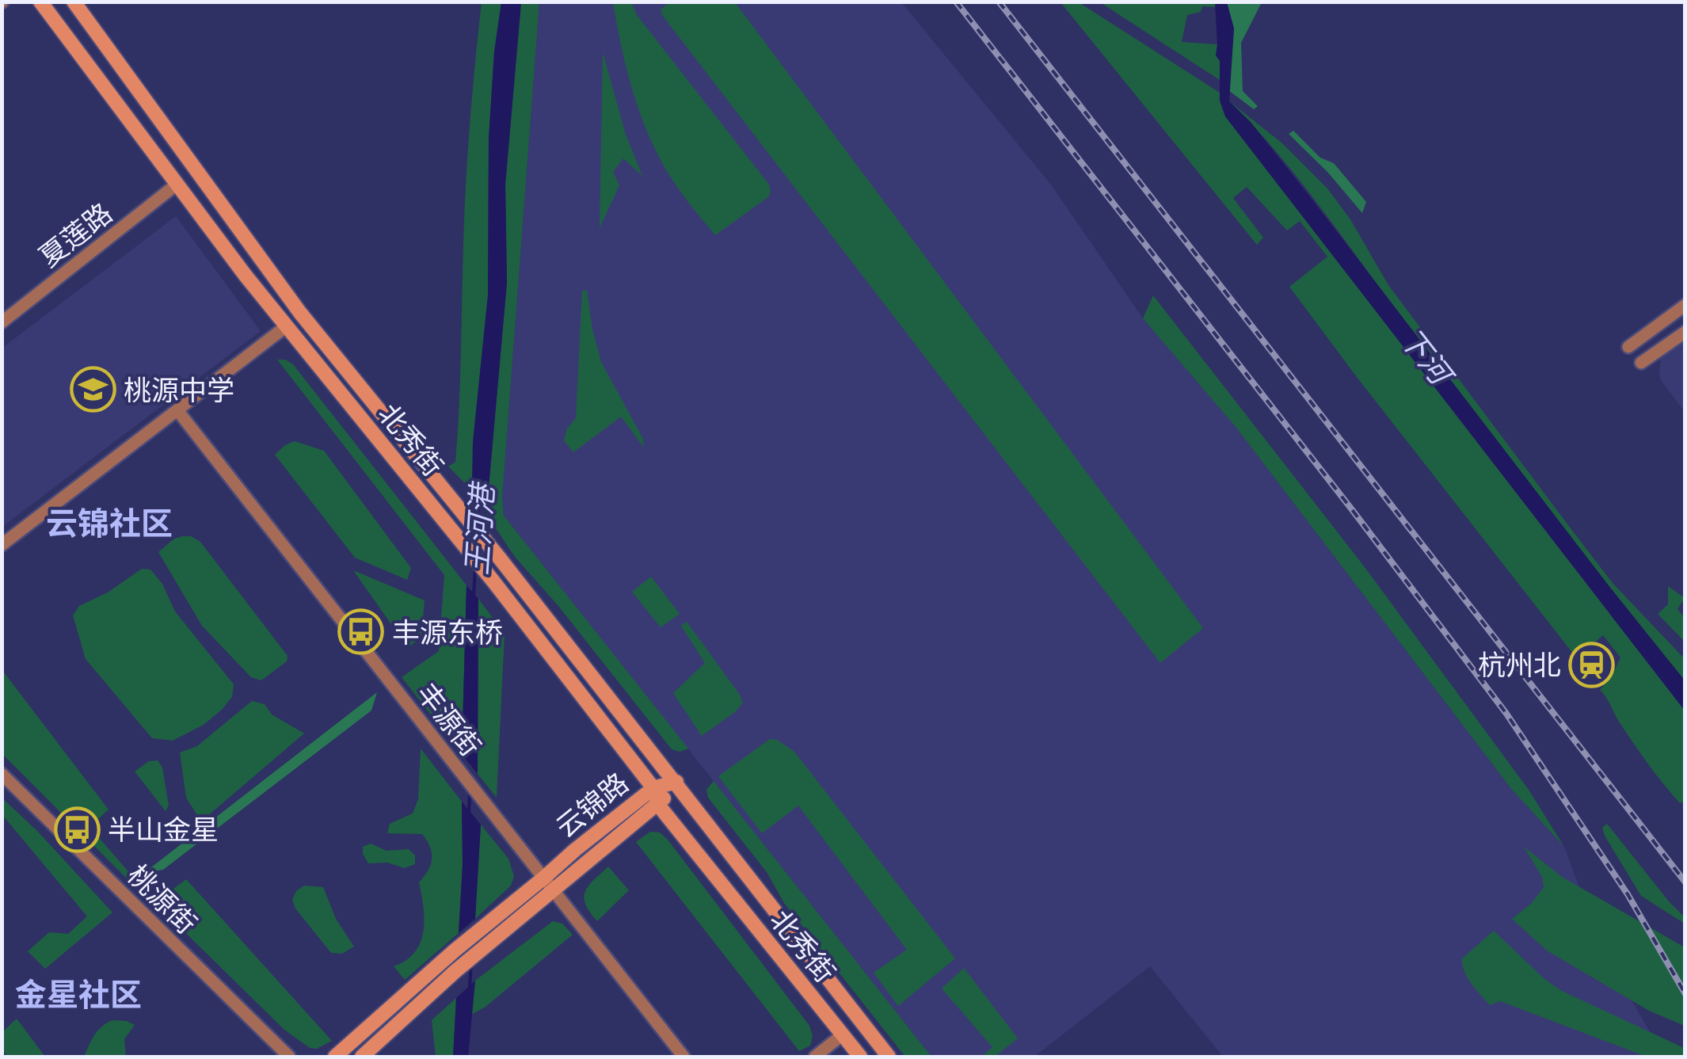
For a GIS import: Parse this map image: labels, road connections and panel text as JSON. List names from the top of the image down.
{
  "streets": {
    "main road": ["北秀街", "云锦路"],
    "street": ["夏莲路", "丰源街", "桃源街"]
  },
  "crossings": [
    ["夏莲路", "北秀街"],
    ["北秀街", "云锦路"],
    ["丰源街", "云锦路"]
  ],
  "districts": ["云锦社区", "金星社区"],
  "water": ["下河", "王河港"],
  "places": {
    "school or university": ["桃源中学"],
    "bus stop": ["丰源东桥", "半山金星"],
    "station": ["杭州北"]
  }
}
